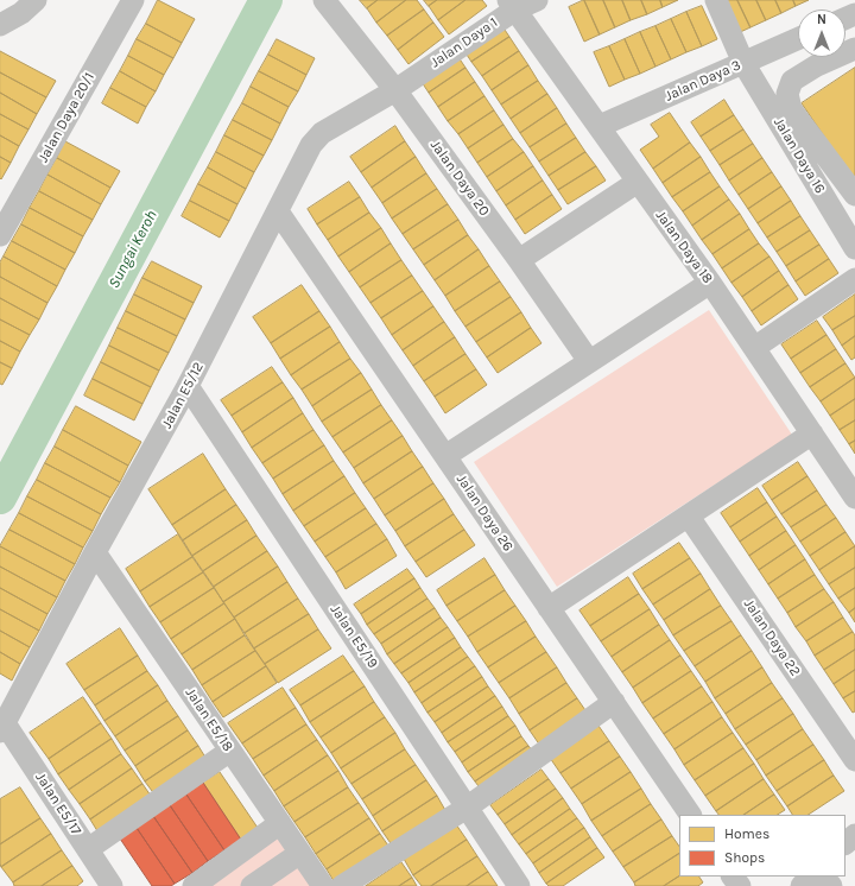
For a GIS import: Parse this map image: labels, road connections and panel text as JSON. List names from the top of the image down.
{
  "streets": {
    "street": [
      "Jalan Daya 1",
      "Jalan Daya 3",
      "Jalan Daya 20/1",
      "Jalan Daya 16",
      "Jalan Daya 20",
      "Jalan Daya 18",
      "Jalan E5/12",
      "Jalan Daya 26",
      "Jalan E5/19",
      "Jalan Daya 22",
      "Jalan E5/18",
      "Jalan E5/17"
    ]
  },
  "crossings": [
    ["Jalan Daya 1", "Jalan Daya 20"],
    ["Jalan Daya 1", "Jalan Daya 18"],
    ["Jalan Daya 1", "Jalan E5/12"],
    ["Jalan Daya 3", "Jalan Daya 16"],
    ["Jalan Daya 3", "Jalan Daya 18"],
    ["Jalan Daya 20", "Jalan E5/12"],
    ["Jalan E5/12", "Jalan Daya 26"],
    ["Jalan E5/12", "Jalan E5/19"],
    ["Jalan E5/12", "Jalan E5/18"],
    ["Jalan E5/12", "Jalan E5/17"]
  ],
  "water": ["Sungai Keroh"],
  "legend": ["Homes", "Shops"],
  "north": "top"
}
